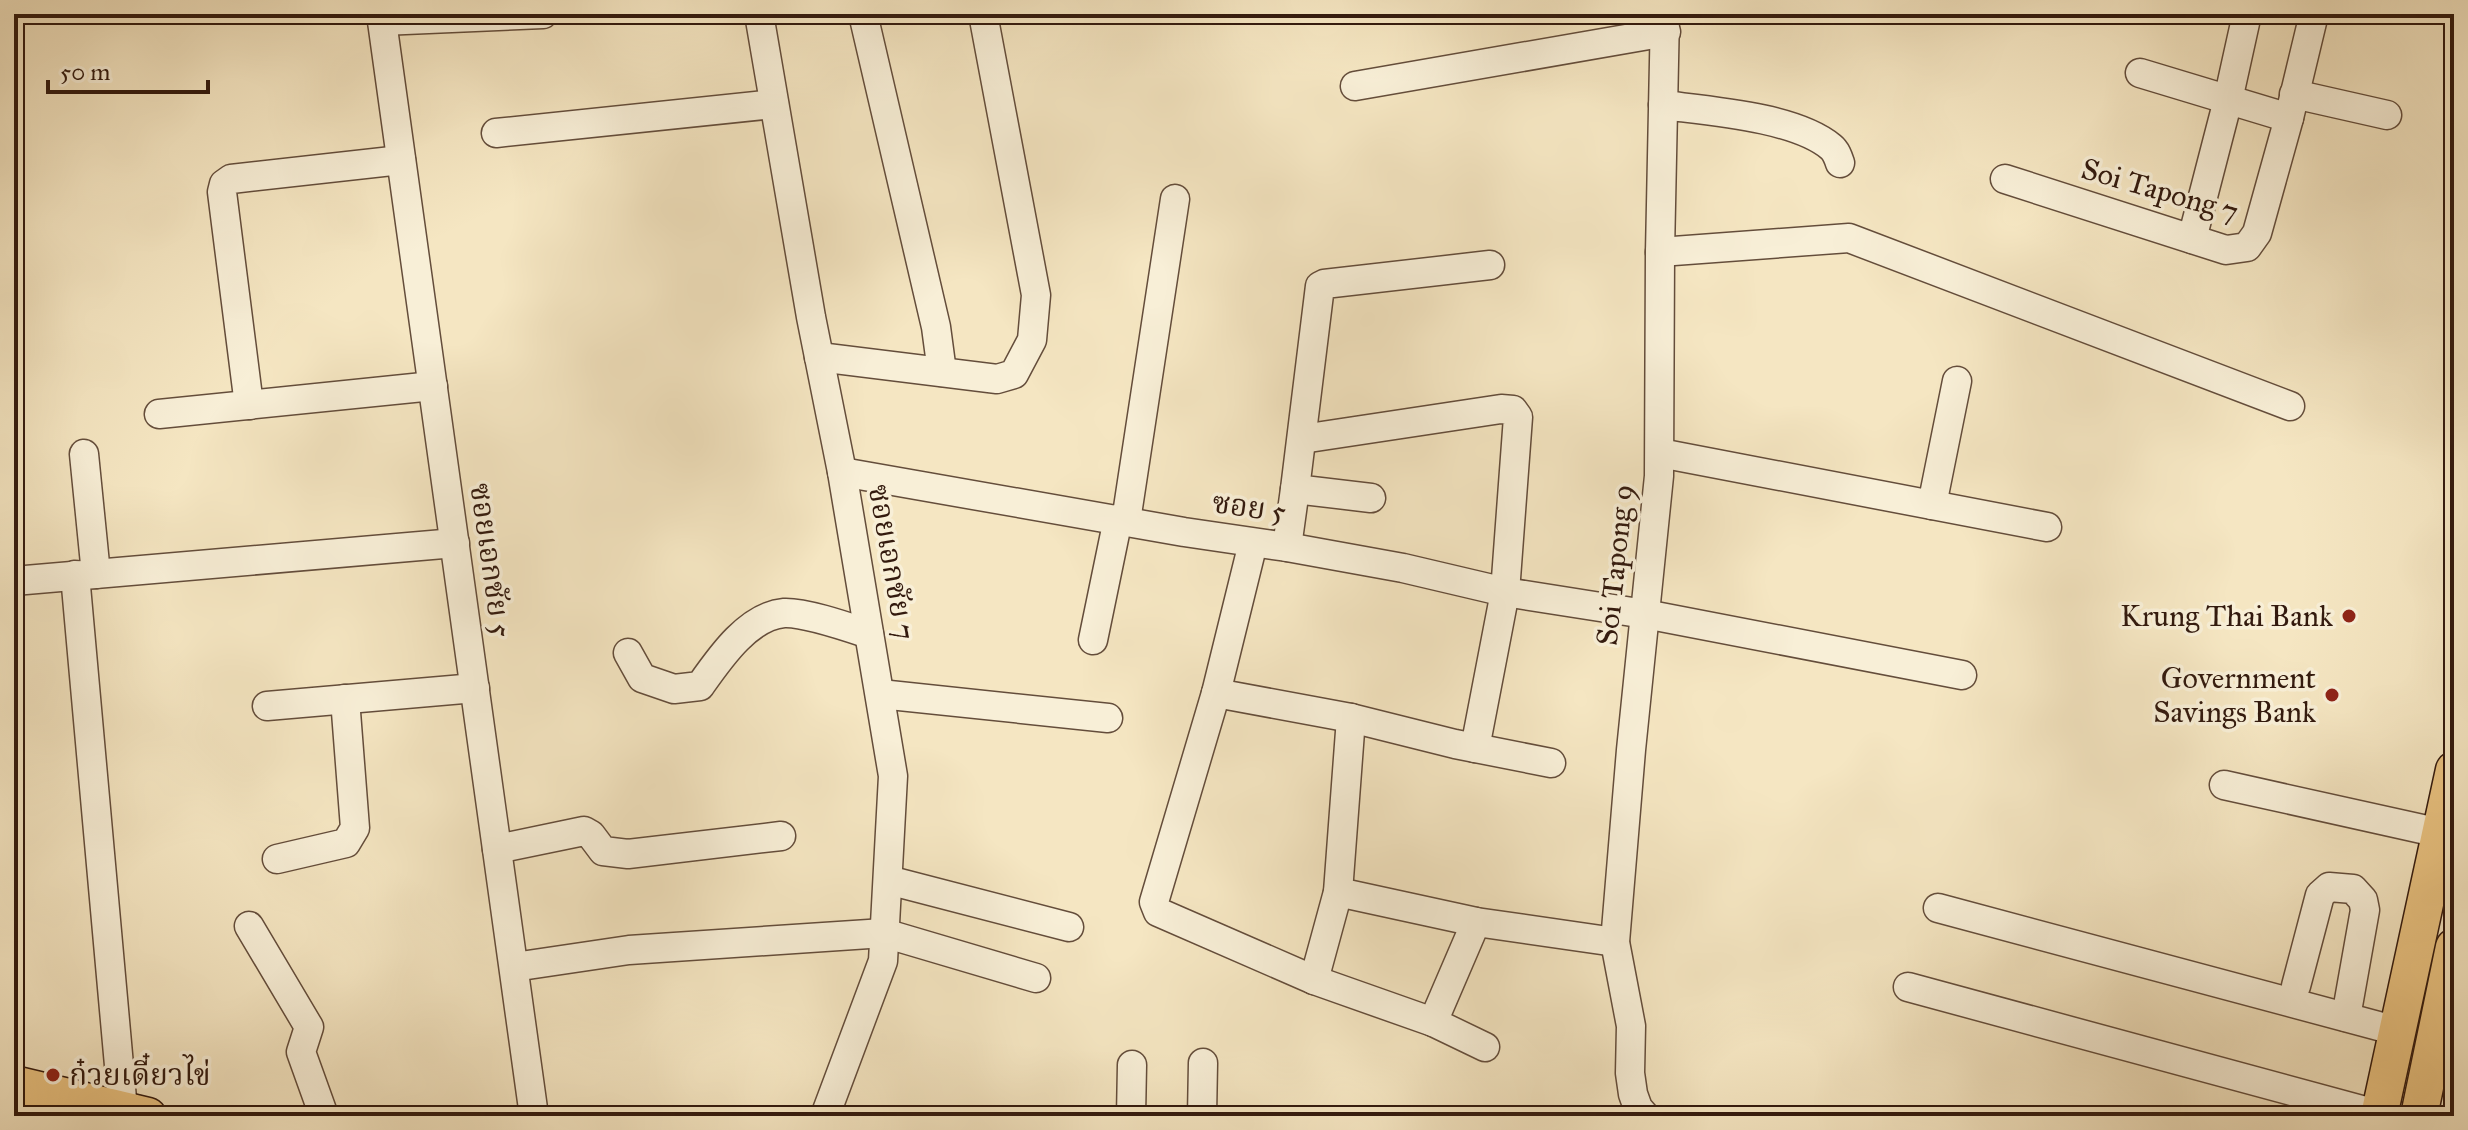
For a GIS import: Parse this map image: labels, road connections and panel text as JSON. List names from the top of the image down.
{
  "streets": {
    "street": [
      "Soi Tapong 7",
      "ซอย 5",
      "ซอยเอกชัย 5",
      "ซอยเอกชัย 7",
      "Soi Tapong 9"
    ]
  },
  "crossings": [
    ["ซอย 5", "ซอยเอกชัย 7"],
    ["ซอย 5", "Soi Tapong 9"]
  ],
  "places": ["Krung Thai Bank", "Government Savings Bank", "ก๋วยเดี๋ยวไข่"],
  "scale_bar": "50 m"
}
